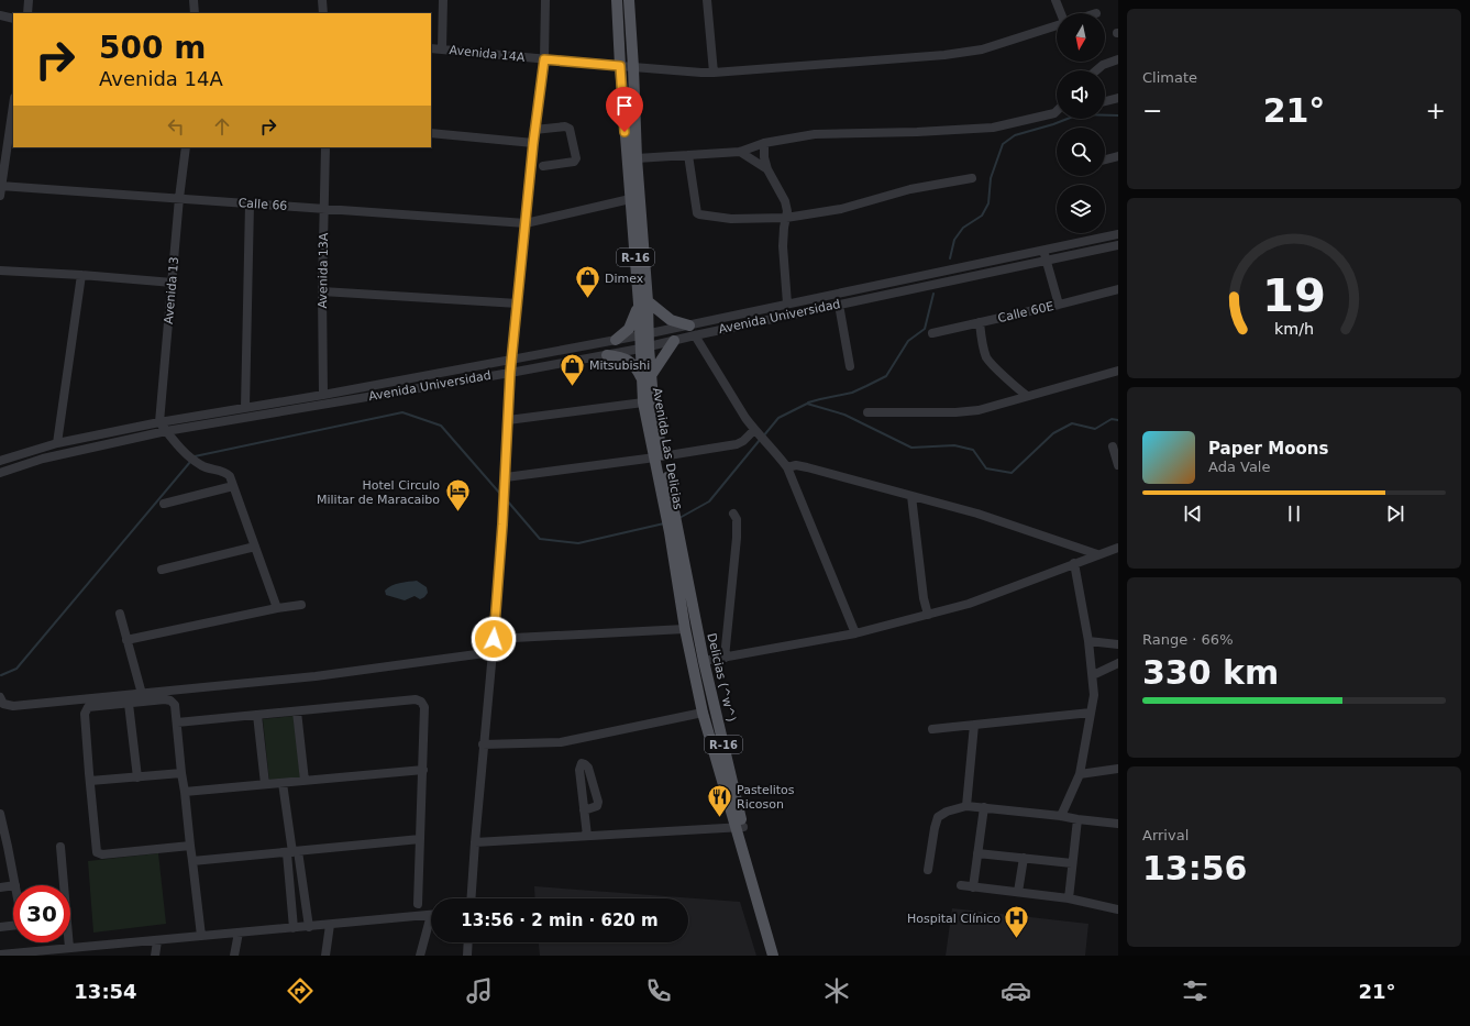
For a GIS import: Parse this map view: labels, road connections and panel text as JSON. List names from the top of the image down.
{
  "streets": {
    "main road": ["R-16", "Avenida Las Delicias", "Delicias (^w^)"],
    "street": [
      "Avenida 14A",
      "Calle 66",
      "Avenida 13A",
      "Avenida 13",
      "Calle 60E",
      "Avenida Universidad"
    ]
  },
  "crossings": [
    ["Avenida 14A", "R-16"],
    ["Avenida 14A", "Avenida Las Delicias"],
    ["Calle 66", "Avenida 13A"],
    ["Calle 66", "Avenida 13"],
    ["Calle 66", "Avenida Las Delicias"],
    ["R-16", "Avenida Las Delicias"],
    ["Avenida 13A", "Avenida Universidad"],
    ["Avenida 13", "Avenida Universidad"],
    ["Avenida Universidad", "Avenida Las Delicias"],
    ["Avenida Las Delicias", "Delicias (^w^)"]
  ],
  "places": {
    "shop": ["Dimex", "Mitsubishi"],
    "hotel": ["Hotel Circulo Militar de Maracaibo"],
    "restaurant": ["Pastelitos Ricoson"],
    "hospital": ["Hospital Clínico"]
  },
  "north": "bottom",
  "page": {
    "tile": [
      "Climate",
      ["Range · 66%", "330 km"],
      ["Arrival", "13:56"]
    ],
    "turn": ["500 m", "Avenida 14A"],
    "heat": ["−", "21°", "+"],
    "song": ["Paper Moons", "Ada Vale"],
    "limit": "30",
    "trip": "13:56 · 2 min · 620 m",
    "tabs": ["13:54", "21°"],
    "gauge": ["19", "km/h"]
  }
}
